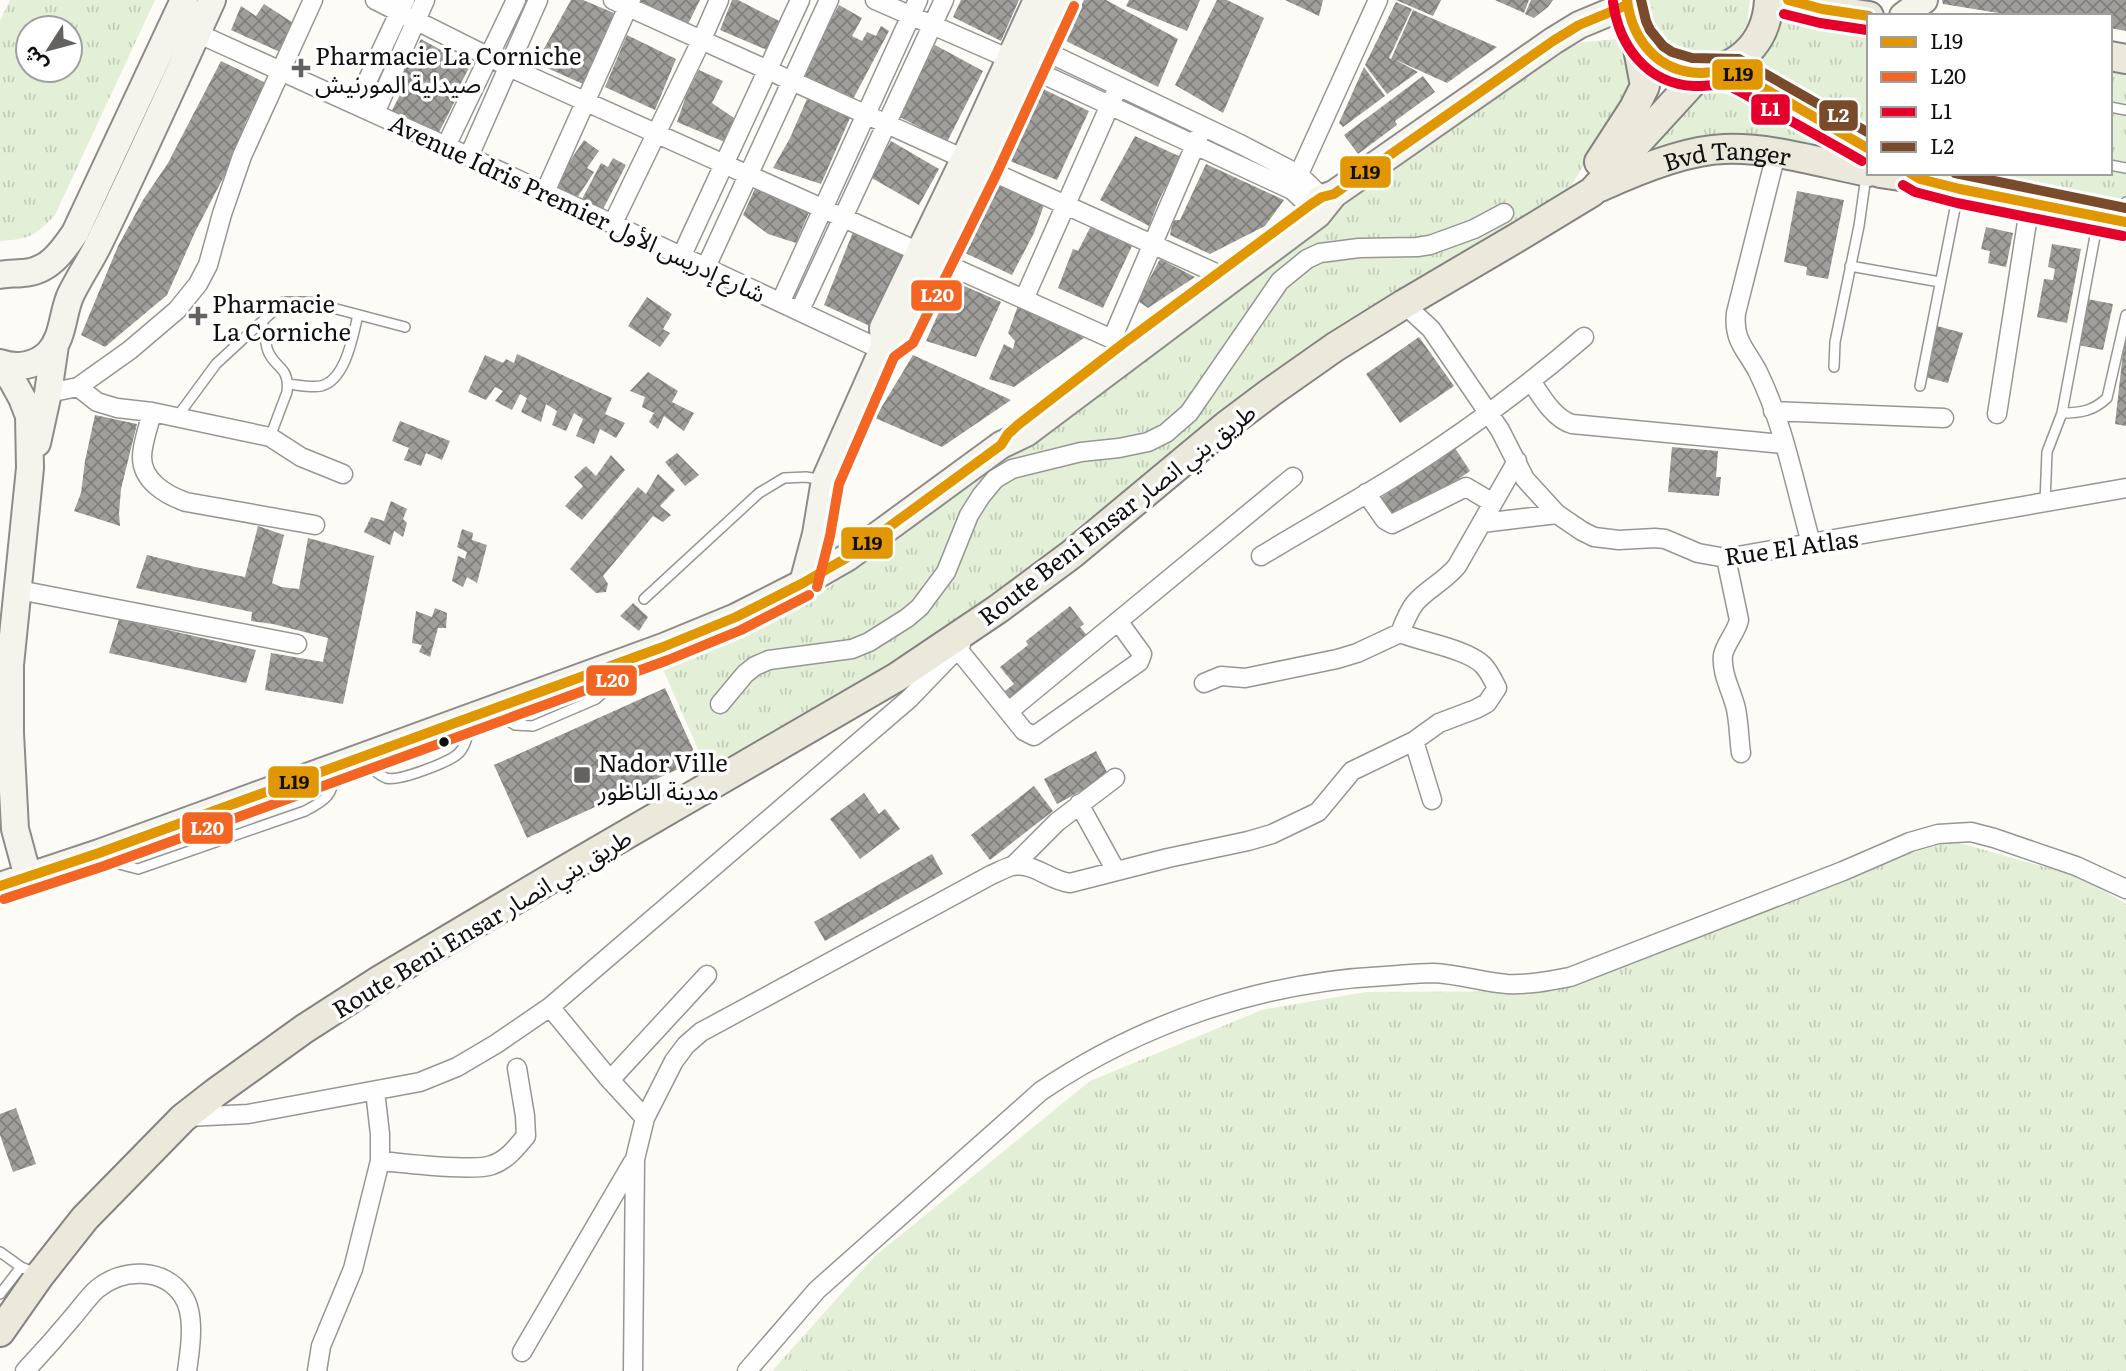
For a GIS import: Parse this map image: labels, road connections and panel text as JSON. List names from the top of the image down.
{
  "streets": {
    "main road": ["Bvd Tanger", "Route Beni Ensar طريق بني انصار"],
    "street": ["Avenue Idris Premier شارع إدريس الأول", "Rue El Atlas"]
  },
  "crossings": [
    ["Bvd Tanger", "Route Beni Ensar طريق بني انصار"],
    ["Route Beni Ensar طريق بني انصار", "Rue El Atlas"]
  ],
  "places": {
    "health": ["Pharmacie La Corniche صيدلية المورنيش", "Pharmacie La Corniche"],
    "transit": ["Nador Ville مدينة الناظور"]
  },
  "lines": [
    "transit line L19",
    "transit line L2",
    "transit line L1",
    "transit line L20"
  ],
  "legend": [
    "L19",
    "L20",
    "L1",
    "L2"
  ],
  "north": "bottom left"
}
